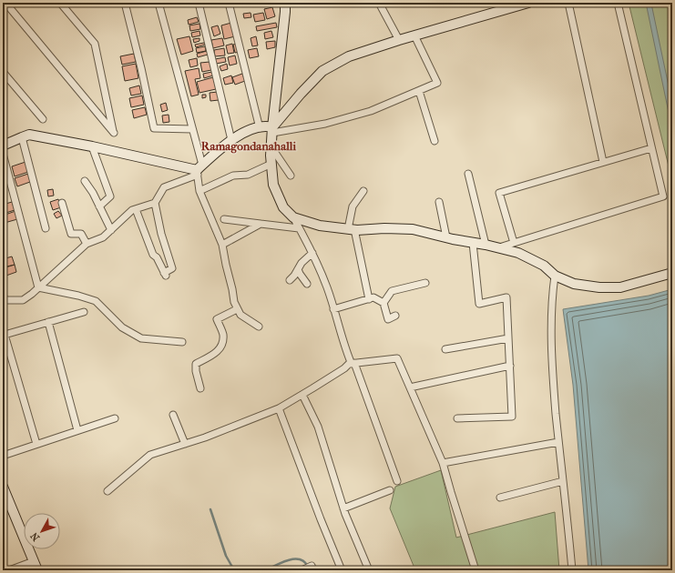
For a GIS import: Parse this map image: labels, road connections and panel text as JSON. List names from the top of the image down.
{
  "districts": ["Ramagondanahalli"],
  "north": "bottom left"
}
